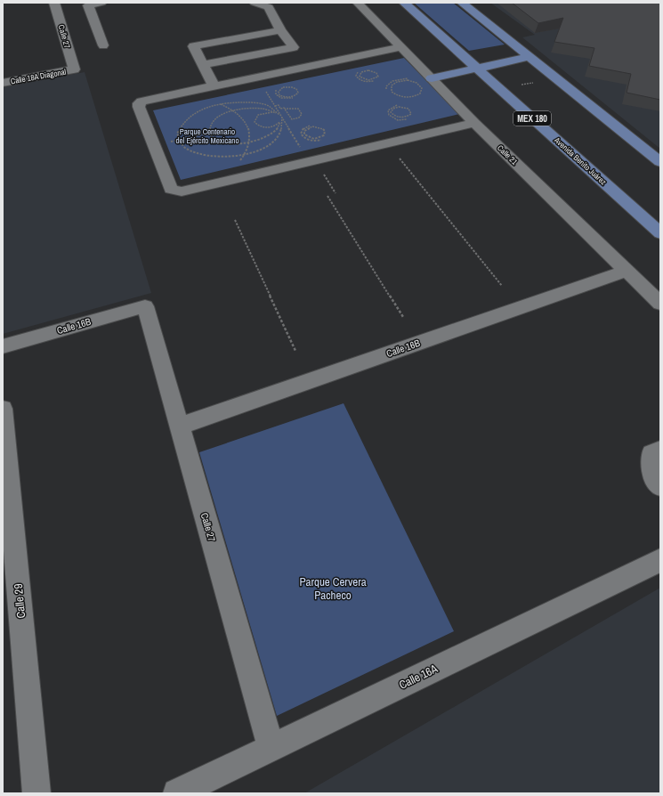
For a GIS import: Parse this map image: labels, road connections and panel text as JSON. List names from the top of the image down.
{
  "streets": {
    "main road": ["MEX 180", "Avenida Benito Juárez"],
    "street": [
      "Calle 27",
      "Calle 18A Diagonal",
      "Calle 21",
      "Calle 16B",
      "Calle 29",
      "Calle 16A"
    ]
  },
  "crossings": [
    ["Calle 27", "Calle 18A Diagonal"],
    ["Calle 27", "Calle 16B"],
    ["Calle 27", "Calle 16A"],
    ["Calle 21", "Calle 16B"]
  ],
  "parks": ["Parque Centenario del Ejército Mexicano", "Parque Cervera Pacheco"]
}
